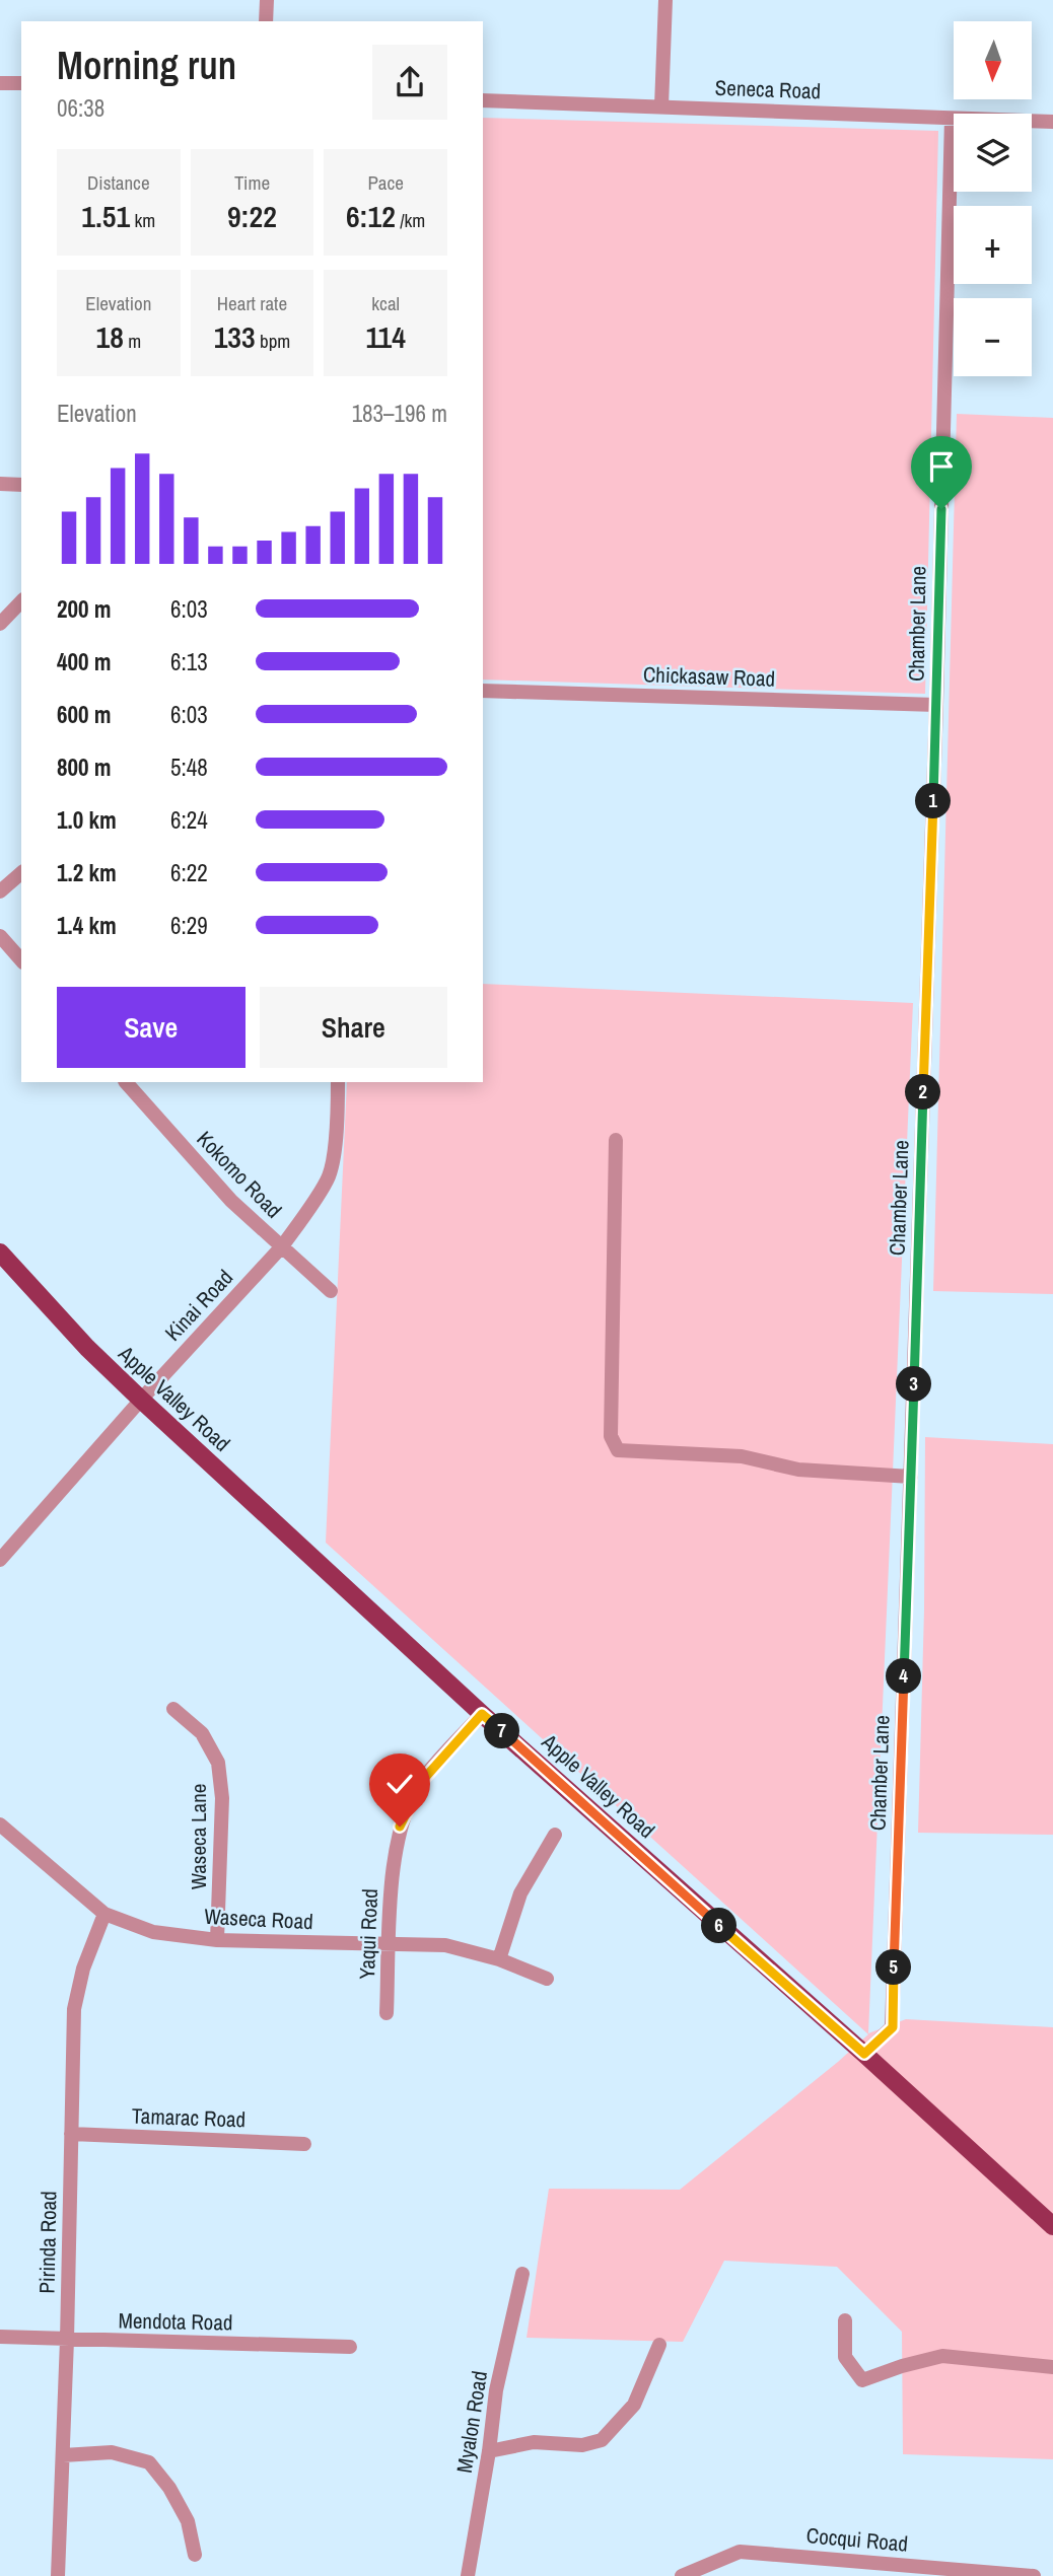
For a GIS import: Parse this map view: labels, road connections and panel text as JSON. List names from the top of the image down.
{
  "streets": {
    "main road": ["Apple Valley Road"],
    "street": [
      "Seneca Road",
      "Chamber Lane",
      "Chickasaw Road",
      "Kokomo Road",
      "Kinai Road",
      "Waseca Lane",
      "Waseca Road",
      "Yaqui Road",
      "Tamarac Road",
      "Pirinda Road",
      "Mendota Road",
      "Myalon Road",
      "Cocqui Road"
    ]
  },
  "crossings": [
    ["Seneca Road", "Chamber Lane"],
    ["Chamber Lane", "Chickasaw Road"],
    ["Chamber Lane", "Apple Valley Road"],
    ["Kokomo Road", "Kinai Road"],
    ["Kinai Road", "Apple Valley Road"],
    ["Apple Valley Road", "Yaqui Road"],
    ["Waseca Lane", "Waseca Road"],
    ["Waseca Road", "Yaqui Road"],
    ["Waseca Road", "Pirinda Road"],
    ["Tamarac Road", "Pirinda Road"],
    ["Pirinda Road", "Mendota Road"]
  ],
  "north": "bottom",
  "page": {
    "map_buttons": ["+", "−"],
    "heading": ["Morning run", "06:38"],
    "stats": [
      ["Distance", "1.51 km"],
      ["Time", "9:22"],
      ["Pace", "6:12 /km"],
      ["Elevation", "18 m"],
      ["Heart rate", "133 bpm"],
      ["kcal", "114"]
    ],
    "chart": ["Elevation", "183–196 m"],
    "list": [
      {
        "name": "200 m",
        "note": "6:03"
      },
      {
        "name": "400 m",
        "note": "6:13"
      },
      {
        "name": "600 m",
        "note": "6:03"
      },
      {
        "name": "800 m",
        "note": "5:48"
      },
      {
        "name": "1.0 km",
        "note": "6:24"
      },
      {
        "name": "1.2 km",
        "note": "6:22"
      },
      {
        "name": "1.4 km",
        "note": "6:29"
      }
    ],
    "pins": [
      "1",
      "2",
      "3",
      "4",
      "7",
      "6",
      "5"
    ],
    "buttons": ["Save", "Share"]
  }
}
